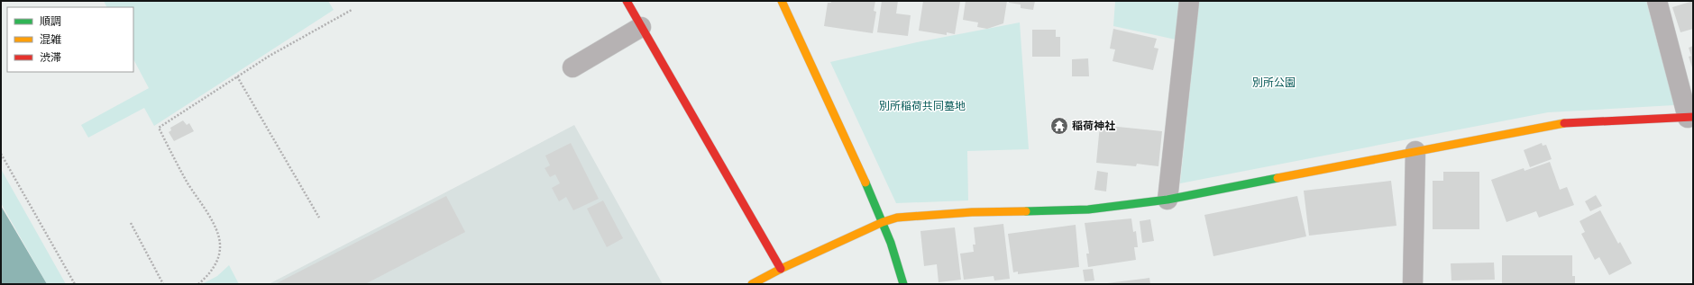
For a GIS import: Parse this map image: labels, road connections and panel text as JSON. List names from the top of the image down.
{
  "parks": ["別所公園", "別所稲荷共同墓地"],
  "places": {
    "temple": ["稲荷神社"]
  },
  "legend": ["順調", "混雑", "渋滞"]
}
